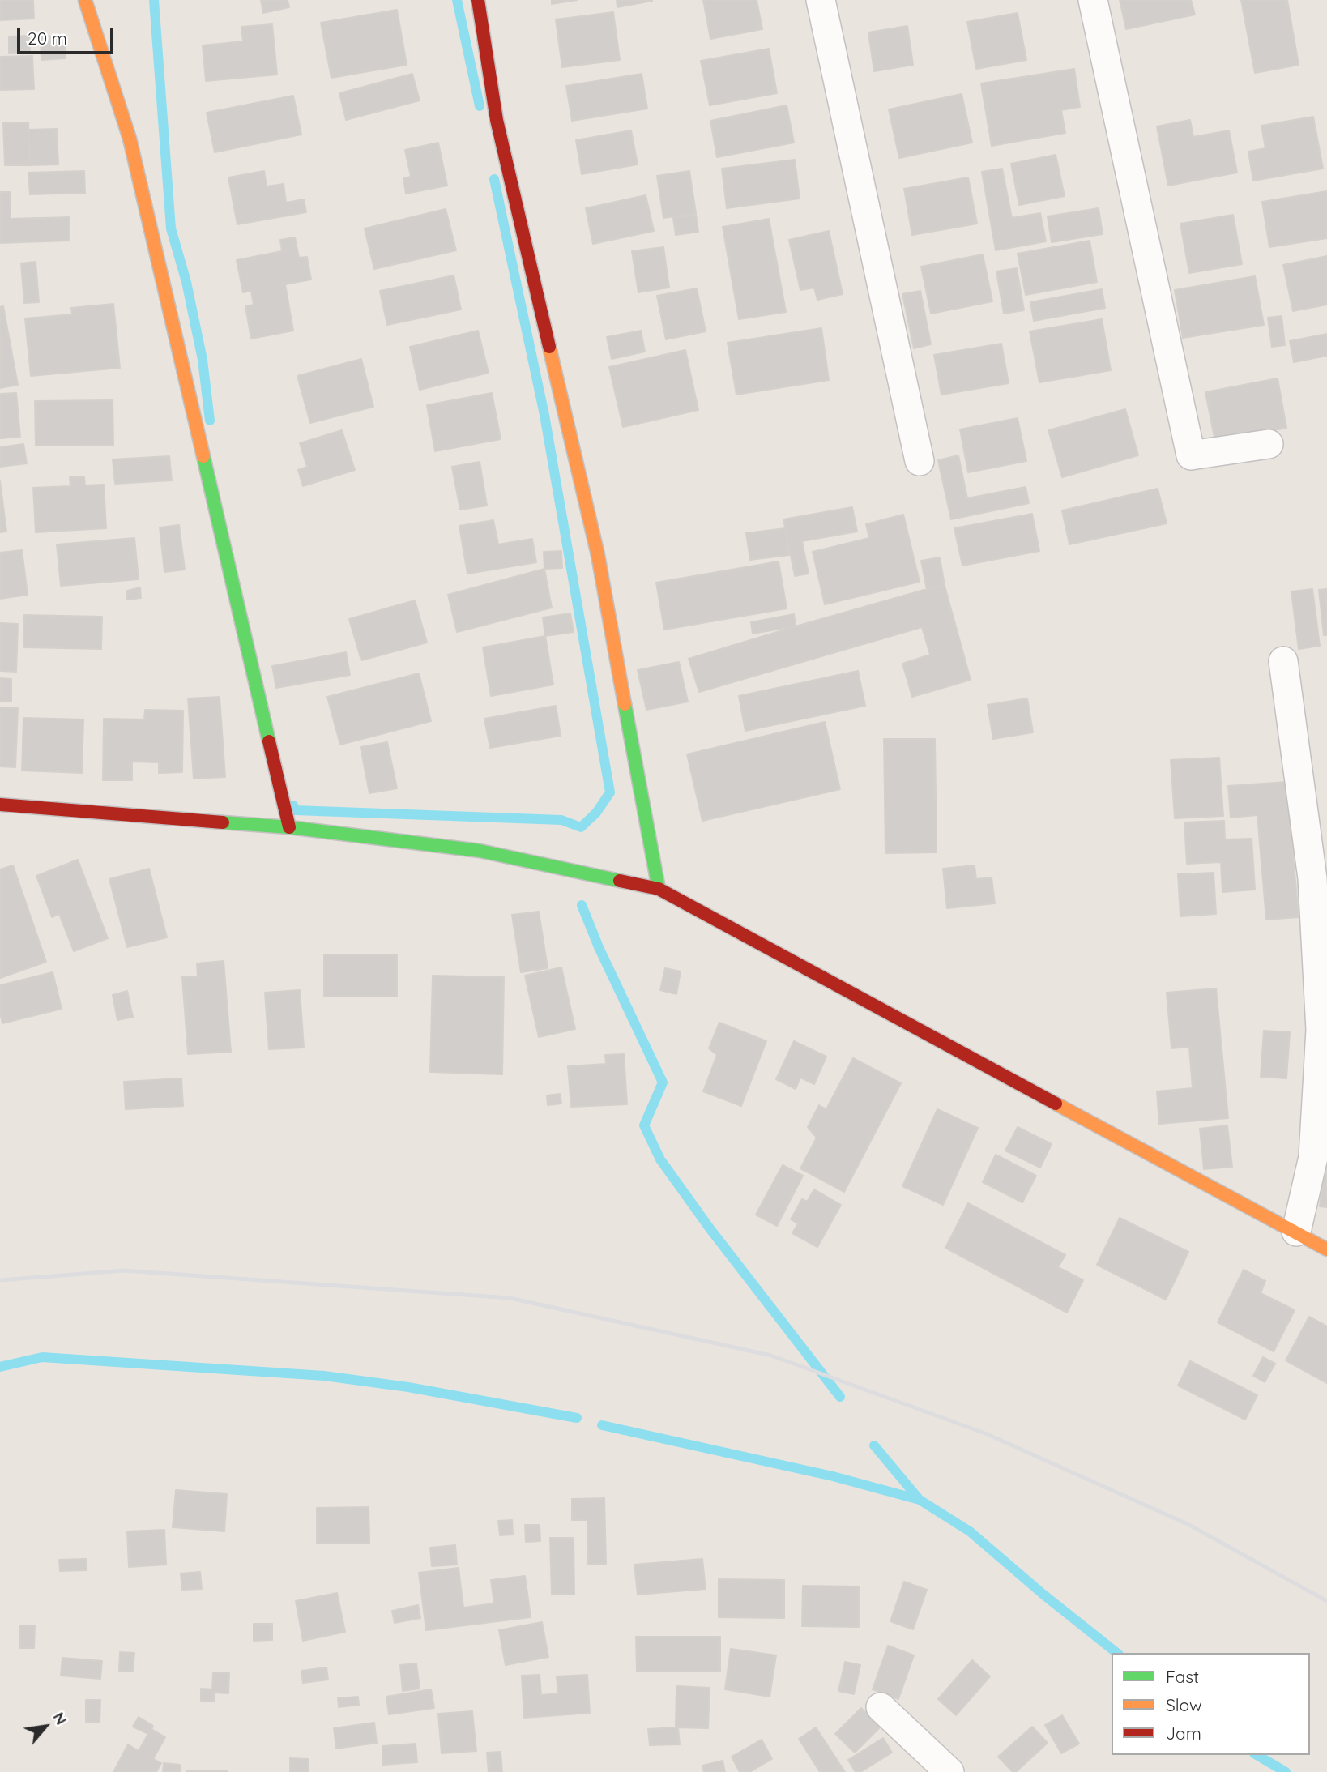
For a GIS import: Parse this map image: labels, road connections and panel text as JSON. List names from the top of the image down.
{
  "legend": ["Fast", "Slow", "Jam"],
  "scale_bar": "20 m",
  "north": "top right"
}
